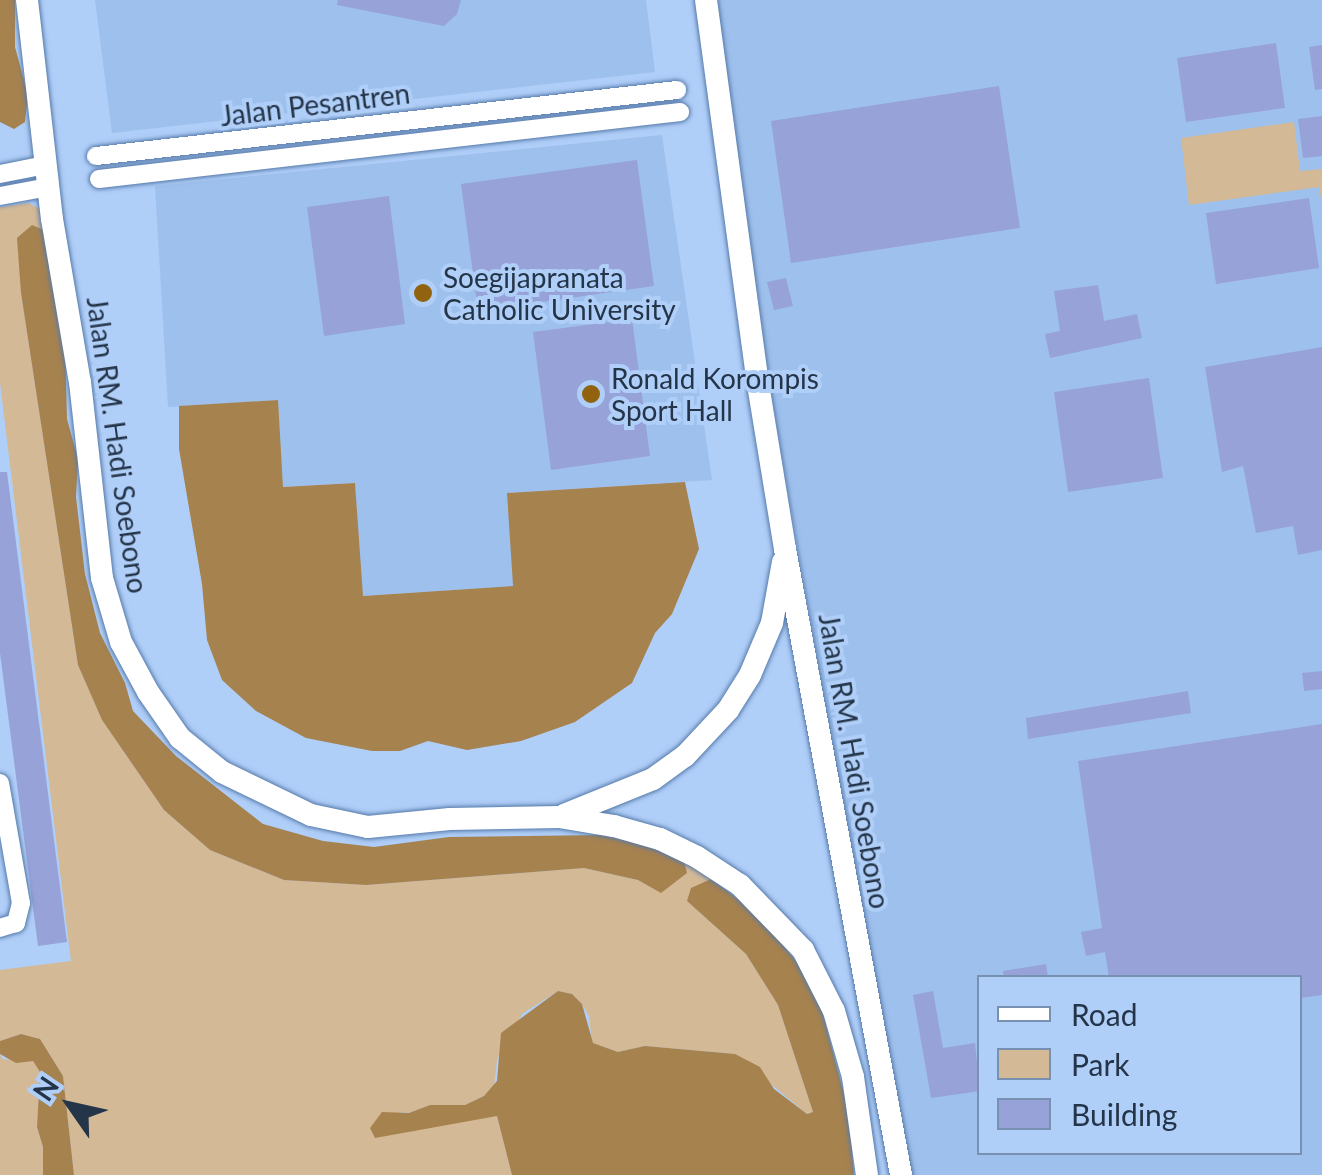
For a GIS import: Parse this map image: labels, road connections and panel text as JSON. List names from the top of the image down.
{
  "streets": {
    "main road": ["Jalan RM. Hadi Soebono"],
    "street": ["Jalan Pesantren"]
  },
  "places": ["Soegijapranata Catholic University", "Ronald Korompis Sport Hall"],
  "legend": ["Road", "Park", "Building"],
  "north": "top left"
}
